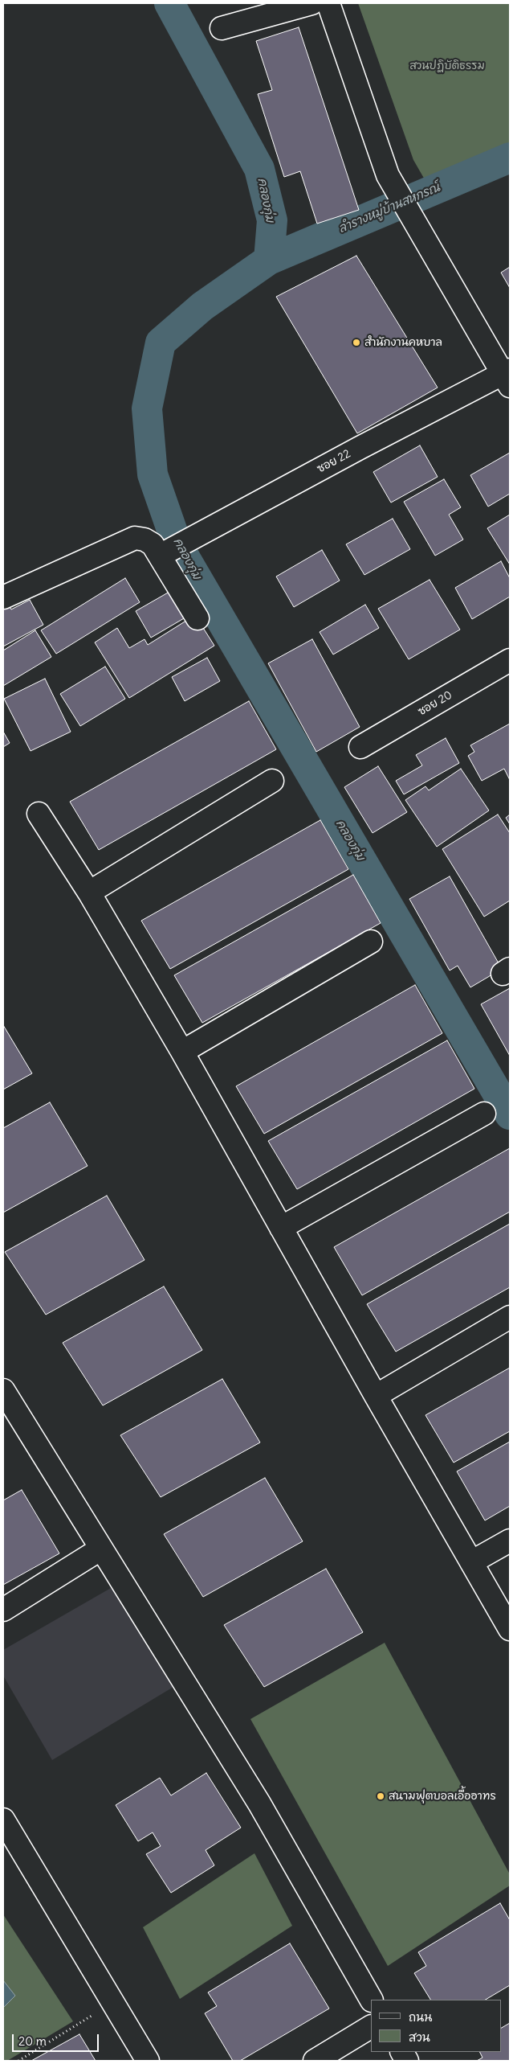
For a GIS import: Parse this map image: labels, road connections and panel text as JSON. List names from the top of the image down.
{
  "streets": {
    "street": ["ซอย 22", "ซอย 20"]
  },
  "water": ["คลองกุ่ม", "ลำรางหมู่บ้านสหกรณ์"],
  "parks": ["สวนปฏิบัติธรรม"],
  "places": ["สำนักงานคหบาล", "สนามฟุตบอลเอื้ออาทร"],
  "legend": ["ถนน", "สวน"],
  "scale_bar": "20 m"
}
